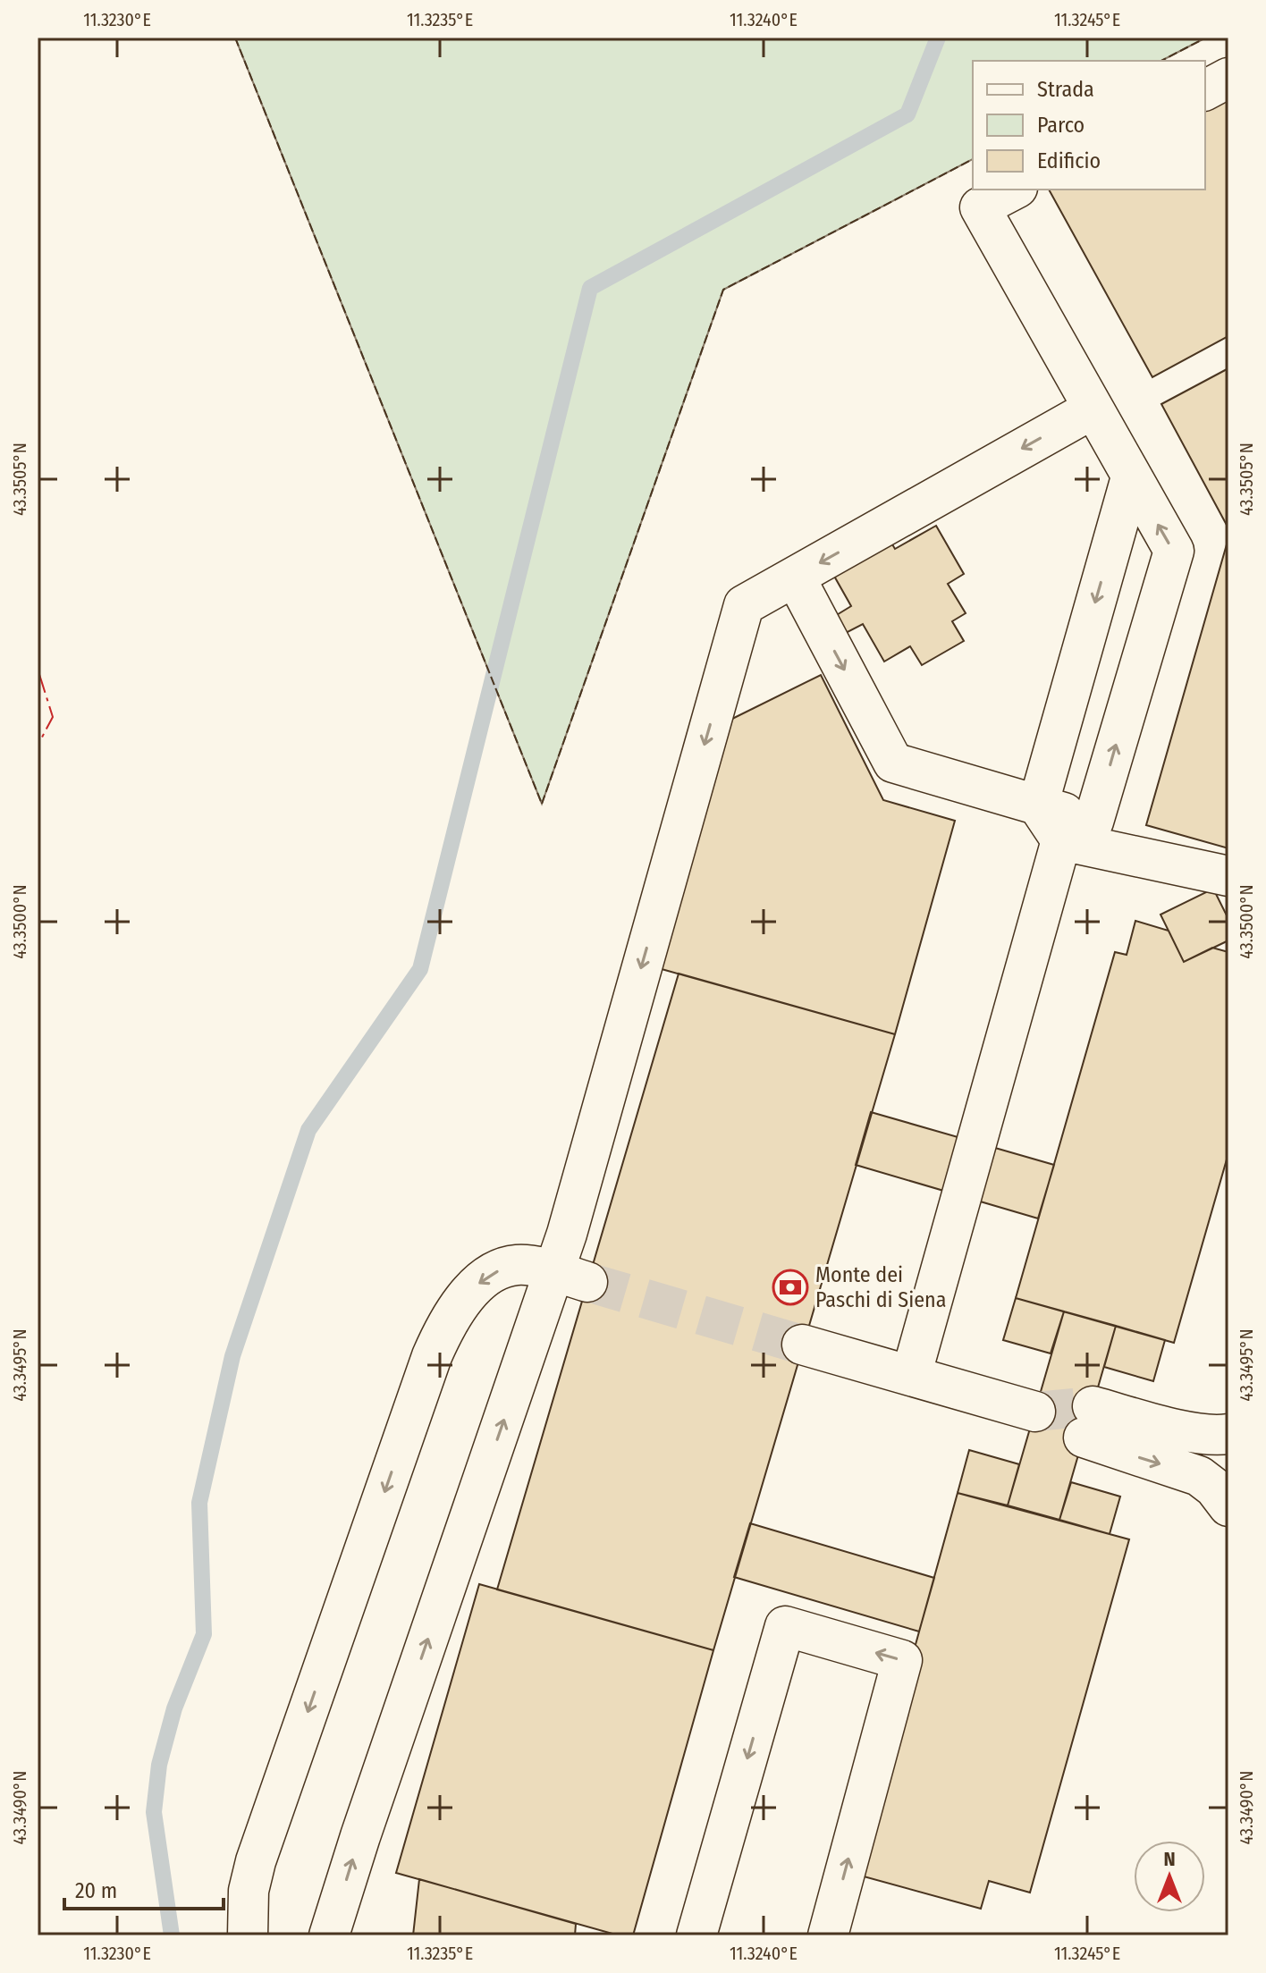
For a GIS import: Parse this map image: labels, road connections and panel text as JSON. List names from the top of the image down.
{
  "places": {
    "bank": ["Monte dei Paschi di Siena"]
  },
  "legend": ["Strada", "Parco", "Edificio"],
  "scale_bar": "20 m",
  "north": "top",
  "coordinates": [
    "11.3230°E",
    "11.3235°E",
    "11.3240°E",
    "11.3245°E",
    "43.3505°N",
    "43.3500°N",
    "43.3495°N",
    "43.3490°N"
  ]
}
